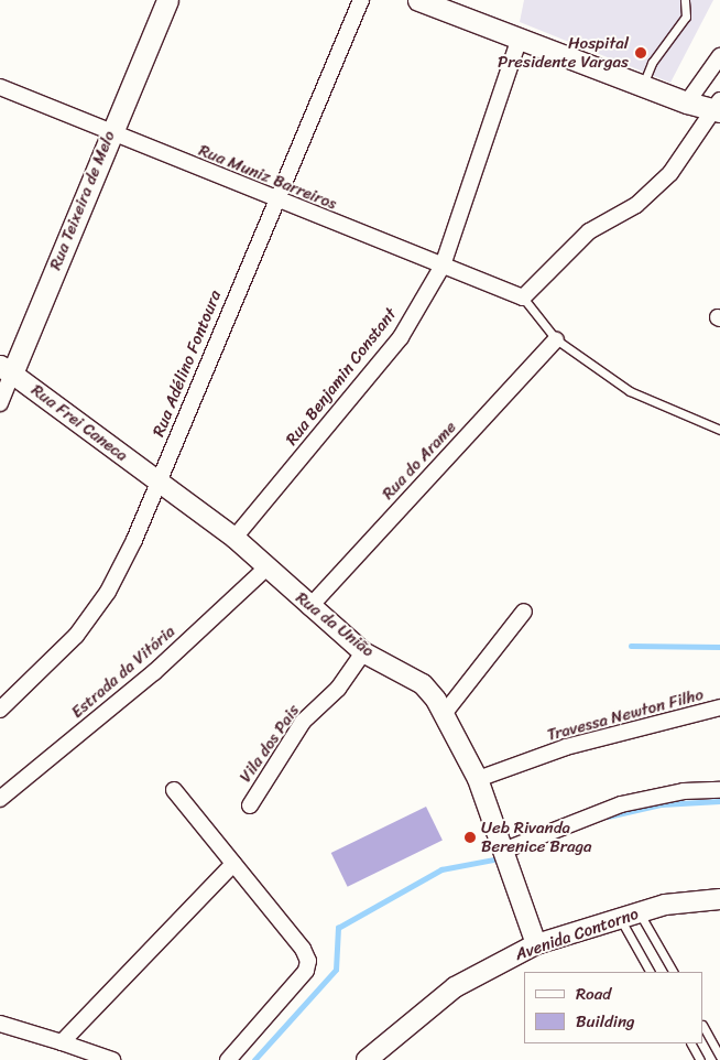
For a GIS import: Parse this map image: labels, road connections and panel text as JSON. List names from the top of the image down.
{
  "streets": {
    "main road": ["Rua Teixeira de Melo"],
    "street": [
      "Rua Muniz Barreiros",
      "Rua Adélino Fontoura",
      "Rua Benjamin Constant",
      "Rua Frei Caneca",
      "Rua do Arame",
      "Rua da União",
      "Estrada da Vitória",
      "Travessa Newton Filho",
      "Vila dos Pais",
      "Avenida Contorno"
    ]
  },
  "crossings": [
    ["Rua Muniz Barreiros", "Rua Teixeira de Melo"],
    ["Rua Muniz Barreiros", "Rua Adélino Fontoura"],
    ["Rua Muniz Barreiros", "Rua Benjamin Constant"],
    ["Rua Teixeira de Melo", "Rua Frei Caneca"],
    ["Rua Adélino Fontoura", "Rua Frei Caneca"],
    ["Rua Adélino Fontoura", "Rua da União"],
    ["Rua Benjamin Constant", "Rua da União"],
    ["Rua Frei Caneca", "Rua da União"],
    ["Rua do Arame", "Rua da União"],
    ["Rua da União", "Estrada da Vitória"],
    ["Rua da União", "Travessa Newton Filho"],
    ["Rua da União", "Vila dos Pais"],
    ["Rua da União", "Avenida Contorno"]
  ],
  "places": ["Hospital Presidente Vargas", "Ueb Rivanda Berenice Braga"],
  "legend": ["Road", "Building"]
}
